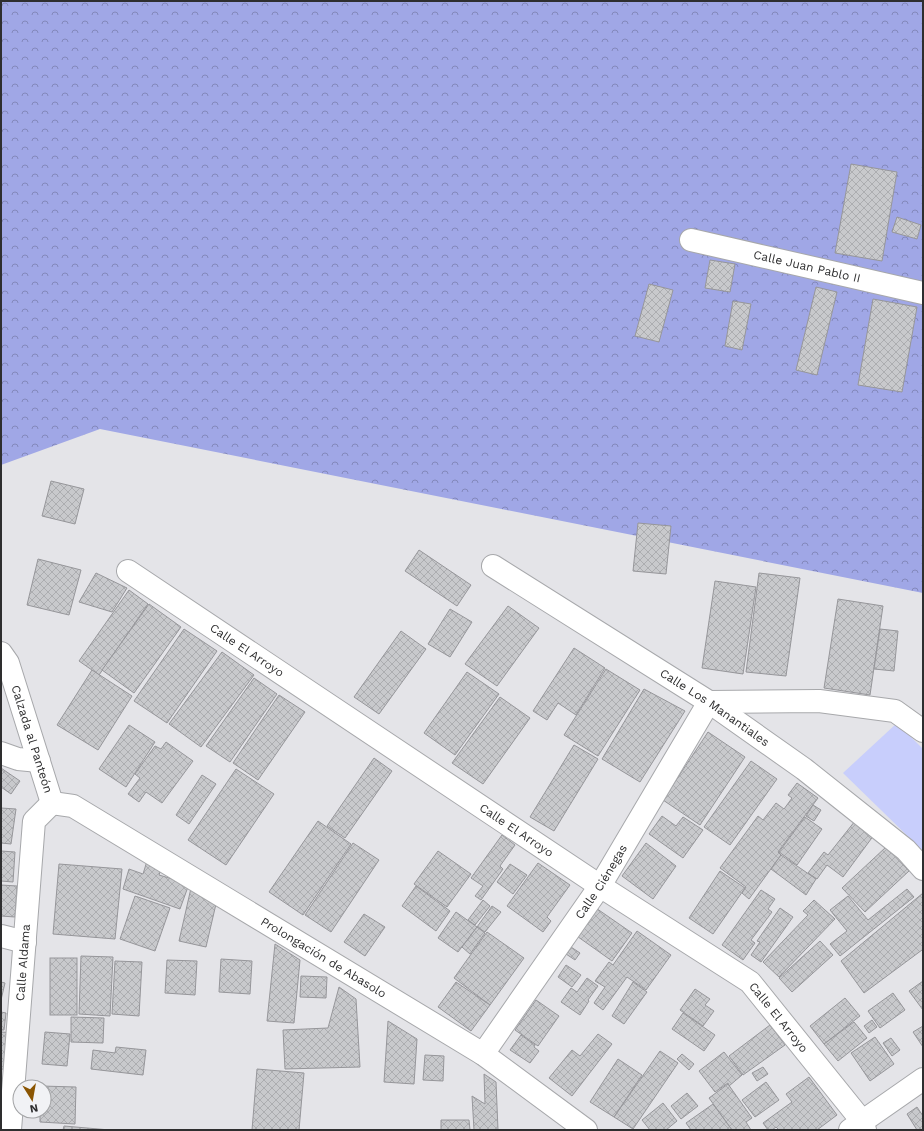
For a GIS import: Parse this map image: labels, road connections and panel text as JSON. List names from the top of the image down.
{
  "streets": {
    "street": [
      "Calle Juan Pablo II",
      "Calle El Arroyo",
      "Calle Los Manantiales",
      "Calzada al Panteón",
      "Calle Ciénegas",
      "Prolongación de Abasolo",
      "Calle Aldama"
    ]
  },
  "crossings": [
    ["Calle El Arroyo", "Calle Ciénegas"],
    ["Calle Los Manantiales", "Calle Ciénegas"],
    ["Calzada al Panteón", "Prolongación de Abasolo"],
    ["Calzada al Panteón", "Calle Aldama"],
    ["Calle Ciénegas", "Prolongación de Abasolo"],
    ["Prolongación de Abasolo", "Calle Aldama"]
  ],
  "north": "bottom"
}
